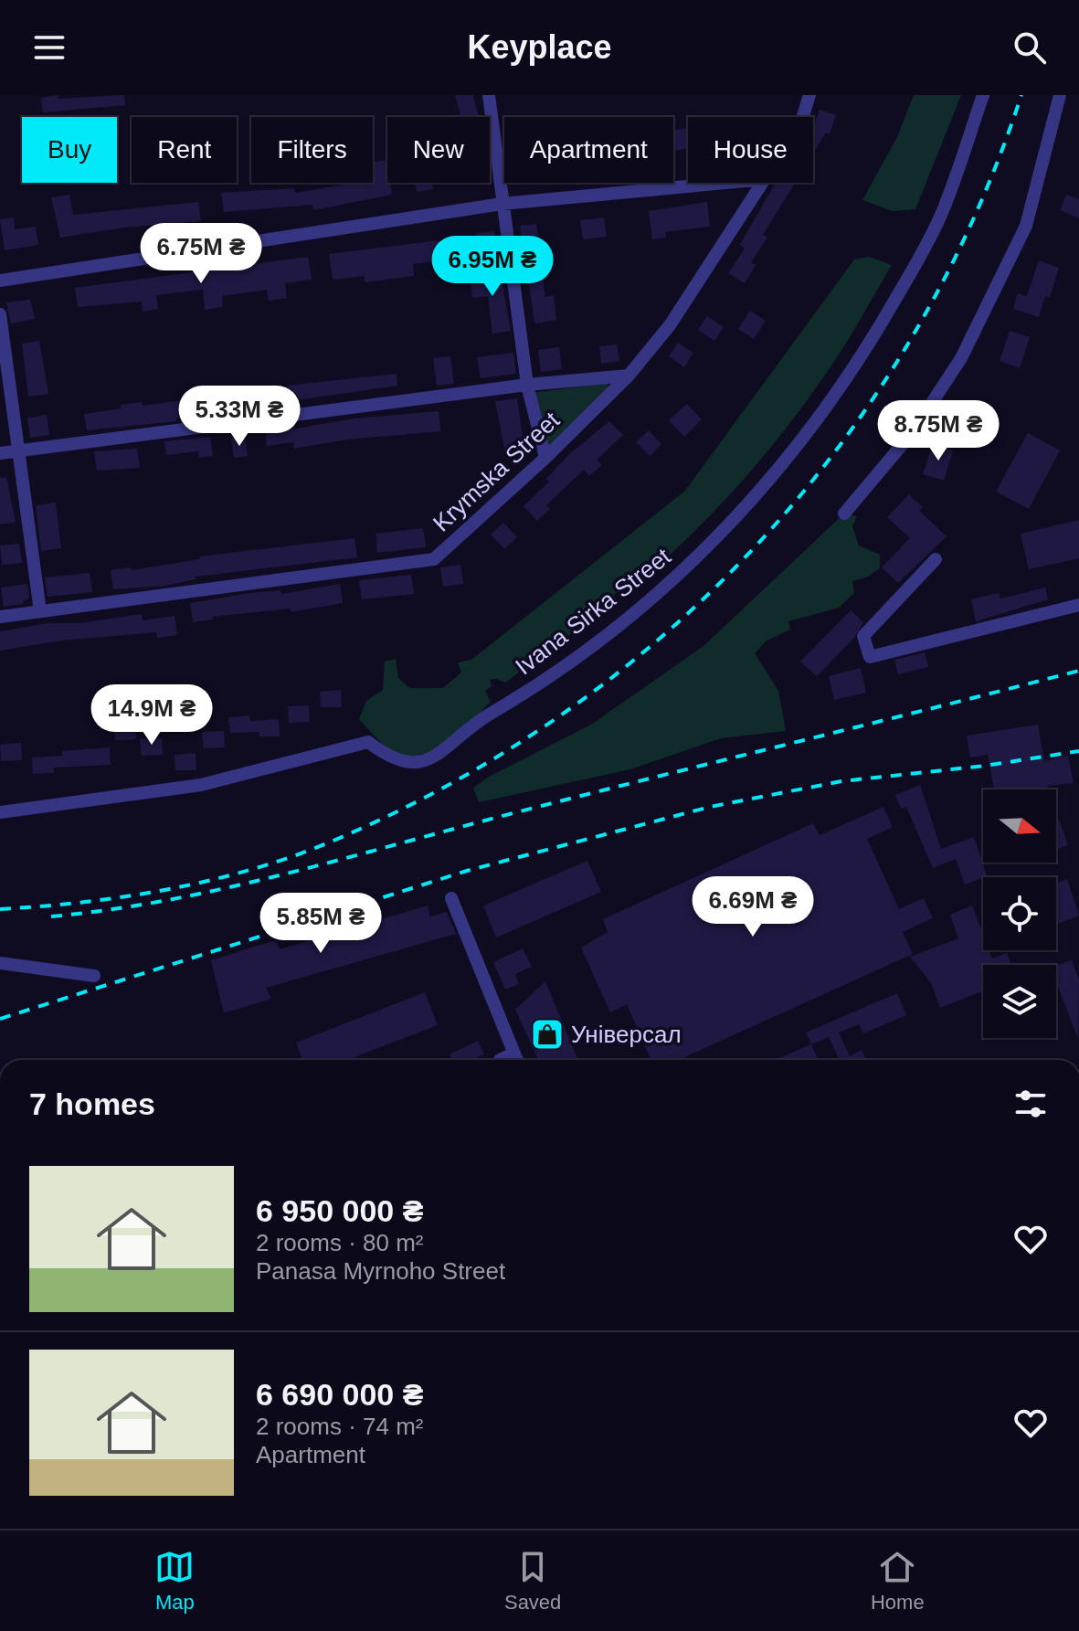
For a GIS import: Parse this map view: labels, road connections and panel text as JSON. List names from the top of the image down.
{
  "streets": {
    "street": ["Krymska Street", "Ivana Sirka Street"]
  },
  "places": {
    "shop": ["Універсал"]
  },
  "north": "right",
  "page": {
    "header": "Keyplace",
    "chip": [
      "Buy",
      "Rent",
      "Filters",
      "New",
      "Apartment",
      "House"
    ],
    "price": [
      "6.75M ₴",
      "6.95M ₴",
      "5.33M ₴",
      "8.75M ₴",
      "14.9M ₴",
      "6.69M ₴",
      "5.85M ₴"
    ],
    "heading": "7 homes",
    "list": [
      {
        "name": "6 950 000 ₴",
        "note": "2 rooms · 80 m² · Panasa Myrnoho Street"
      },
      {
        "name": "6 690 000 ₴",
        "note": "2 rooms · 74 m² · Apartment"
      }
    ],
    "tabs": ["Map", "Saved", "Home"]
  }
}
